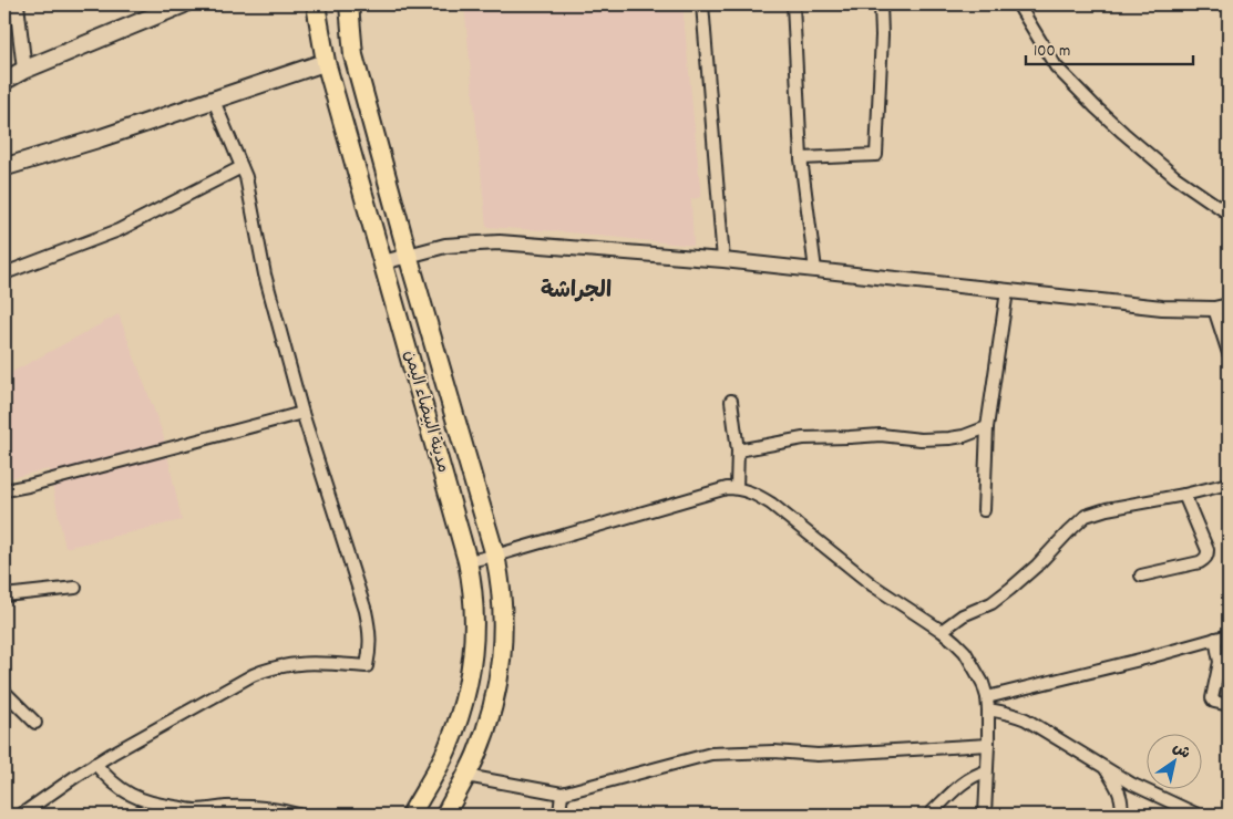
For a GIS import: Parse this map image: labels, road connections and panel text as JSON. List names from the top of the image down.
{
  "streets": {
    "main road": ["مدينة البيضاء اليمن"]
  },
  "districts": ["الجراشة"],
  "scale_bar": "100 m",
  "north": "top right"
}
